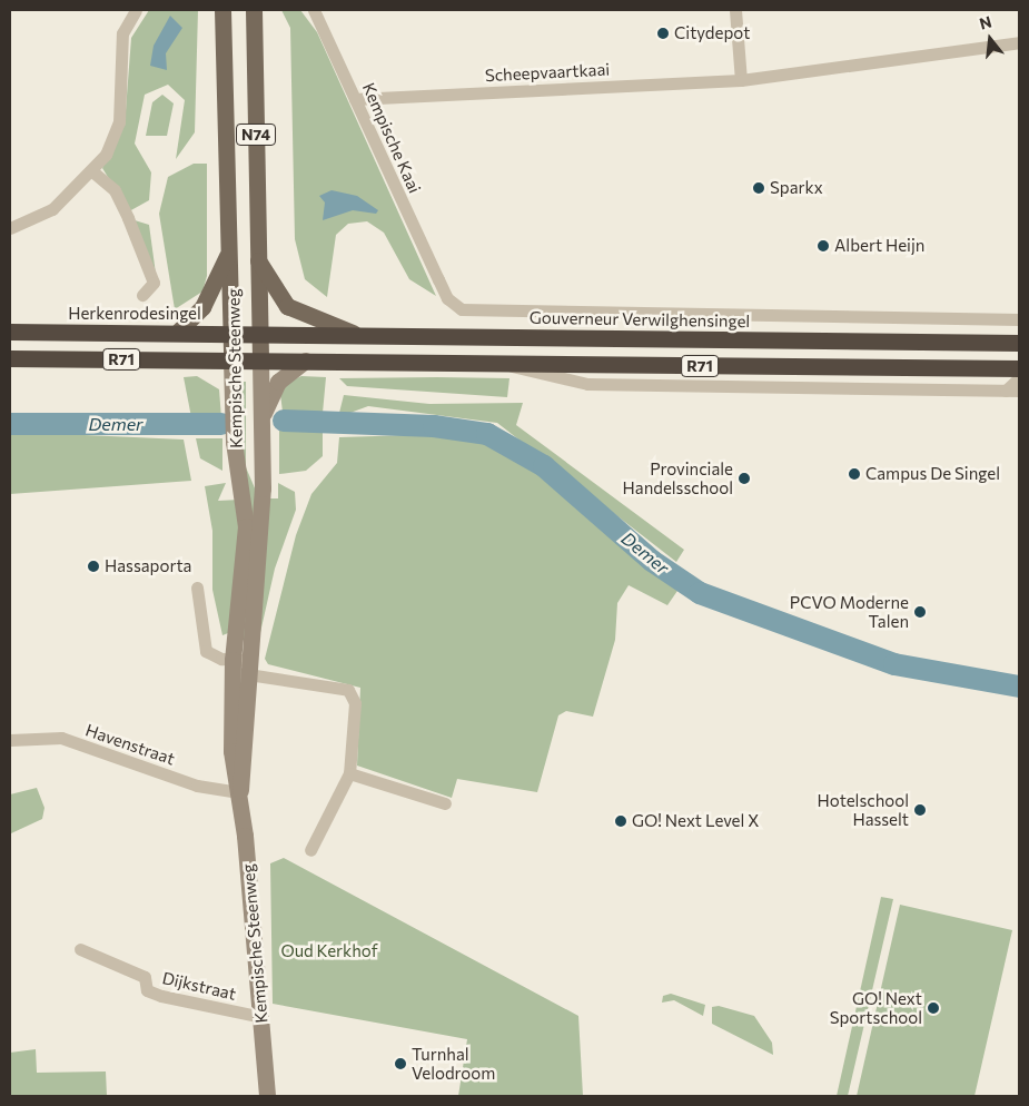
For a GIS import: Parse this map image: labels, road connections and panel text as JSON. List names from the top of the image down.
{
  "streets": {
    "highway": ["Herkenrodesingel", "Gouverneur Verwilghensingel", "R71"],
    "main road": ["N74", "Kempische Steenweg"],
    "street": [
      "Scheepvaartkaai",
      "Kempische Kaai",
      "Havenstraat",
      "Dijkstraat"
    ]
  },
  "crossings": [
    ["Scheepvaartkaai", "Kempische Kaai"],
    ["Kempische Kaai", "Gouverneur Verwilghensingel"],
    ["Herkenrodesingel", "Gouverneur Verwilghensingel"],
    ["Herkenrodesingel", "Kempische Steenweg"],
    ["Gouverneur Verwilghensingel", "Kempische Steenweg"],
    ["R71", "Kempische Steenweg"],
    ["Kempische Steenweg", "Havenstraat"],
    ["Kempische Steenweg", "Dijkstraat"]
  ],
  "water": ["Demer"],
  "parks": ["Oud Kerkhof"],
  "places": [
    "Citydepot",
    "Sparkx",
    "Albert Heijn",
    "Campus De Singel",
    "Provinciale Handelsschool",
    "Hassaporta",
    "PCVO Moderne Talen",
    "Hotelschool Hasselt",
    "GO! Next Level X",
    "GO! Next Sportschool",
    "Turnhal Velodroom"
  ],
  "north": "top"
}
